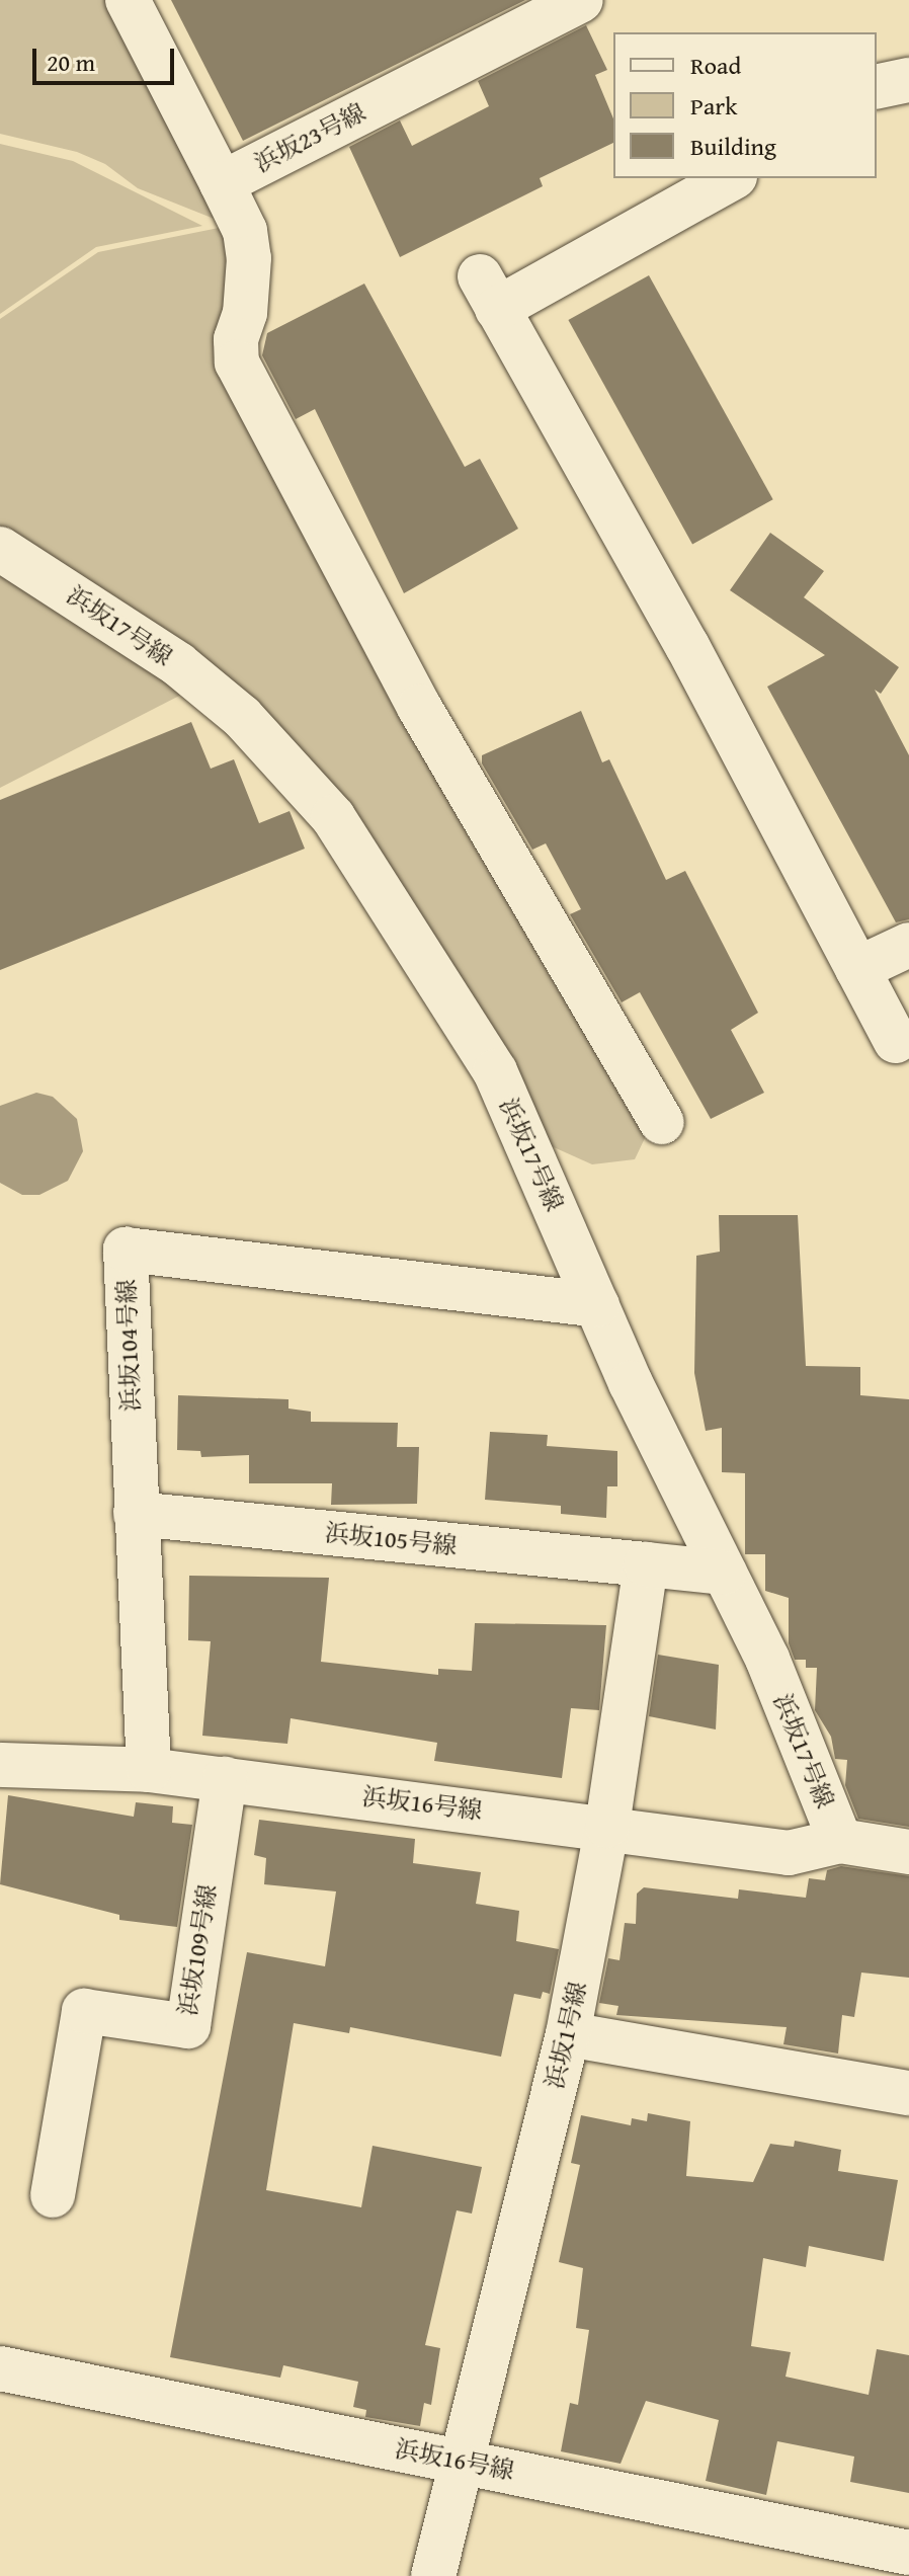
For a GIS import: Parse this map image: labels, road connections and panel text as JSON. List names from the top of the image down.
{
  "streets": {
    "street": [
      "浜坂23号線",
      "浜坂17号線",
      "浜坂104号線",
      "浜坂105号線",
      "浜坂16号線",
      "浜坂109号線",
      "浜坂1号線"
    ]
  },
  "crossings": [
    ["浜坂17号線", "浜坂104号線"],
    ["浜坂17号線", "浜坂16号線"],
    ["浜坂104号線", "浜坂105号線"],
    ["浜坂104号線", "浜坂16号線"],
    ["浜坂105号線", "浜坂1号線"],
    ["浜坂16号線", "浜坂109号線"],
    ["浜坂16号線", "浜坂1号線"]
  ],
  "legend": ["Road", "Park", "Building"],
  "scale_bar": "20 m"
}
